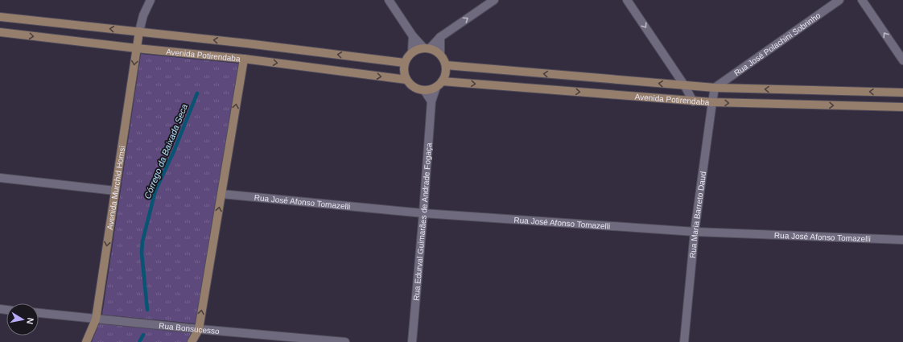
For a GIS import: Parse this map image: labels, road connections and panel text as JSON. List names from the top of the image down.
{
  "streets": {
    "main road": ["Avenida Potirendaba", "Avenida Murchid Homsi"],
    "street": [
      "Rua José Polachini Sobrinho",
      "Rua José Afonso Tomazelli",
      "Rua Maria Barreto Daud",
      "Rua Edurval Guimarães de Andrade Fogaça",
      "Rua Bonsucesso"
    ]
  },
  "crossings": [
    ["Rua José Polachini Sobrinho", "Avenida Potirendaba"],
    ["Rua José Polachini Sobrinho", "Rua Maria Barreto Daud"],
    ["Avenida Potirendaba", "Avenida Murchid Homsi"],
    ["Avenida Potirendaba", "Rua Maria Barreto Daud"],
    ["Avenida Potirendaba", "Rua Edurval Guimarães de Andrade Fogaça"],
    ["Avenida Murchid Homsi", "Rua Bonsucesso"],
    ["Rua José Afonso Tomazelli", "Rua Maria Barreto Daud"],
    ["Rua José Afonso Tomazelli", "Rua Edurval Guimarães de Andrade Fogaça"]
  ],
  "one_way": ["Avenida Murchid Homsi"],
  "water": ["Córrego da Baixada Seca"],
  "north": "right"
}
